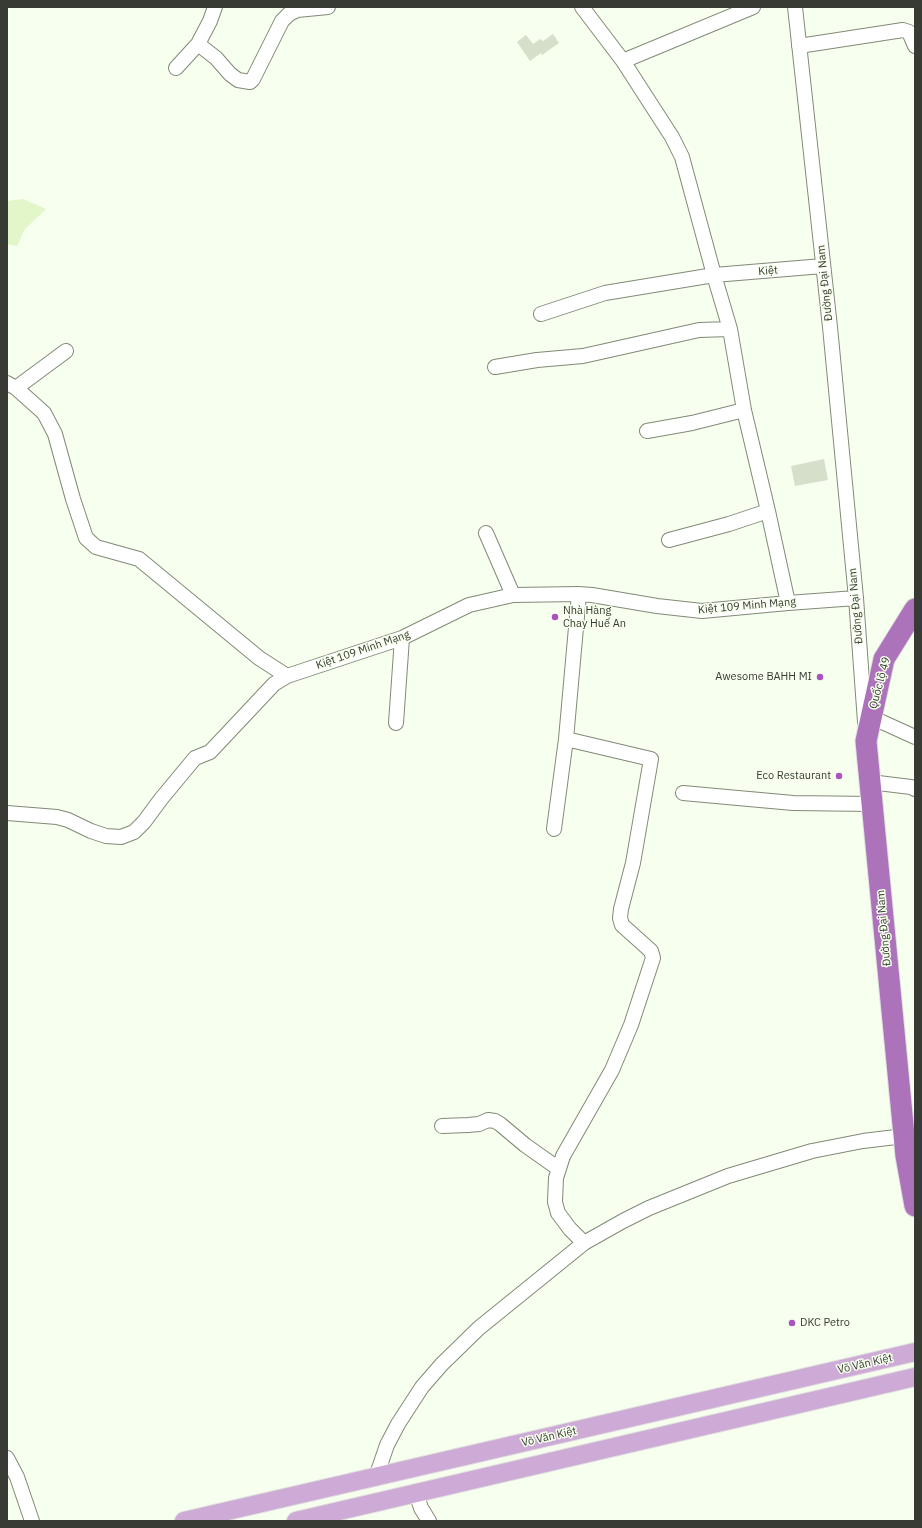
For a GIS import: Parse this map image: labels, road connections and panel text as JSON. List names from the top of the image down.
{
  "streets": {
    "highway": ["Đường Đại Nam", "Quốc lộ 49"],
    "main road": ["Võ Văn Kiệt"],
    "street": ["Kiệt", "Kiệt 109 Minh Mạng"]
  },
  "crossings": [
    ["Kiệt", "Đường Đại Nam"],
    ["Đường Đại Nam", "Kiệt 109 Minh Mạng"],
    ["Đường Đại Nam", "Quốc lộ 49"]
  ],
  "places": [
    "Nhà Hàng Chay Huế An",
    "Awesome BAHH MI",
    "Eco Restaurant",
    "DKC Petro"
  ]
}
